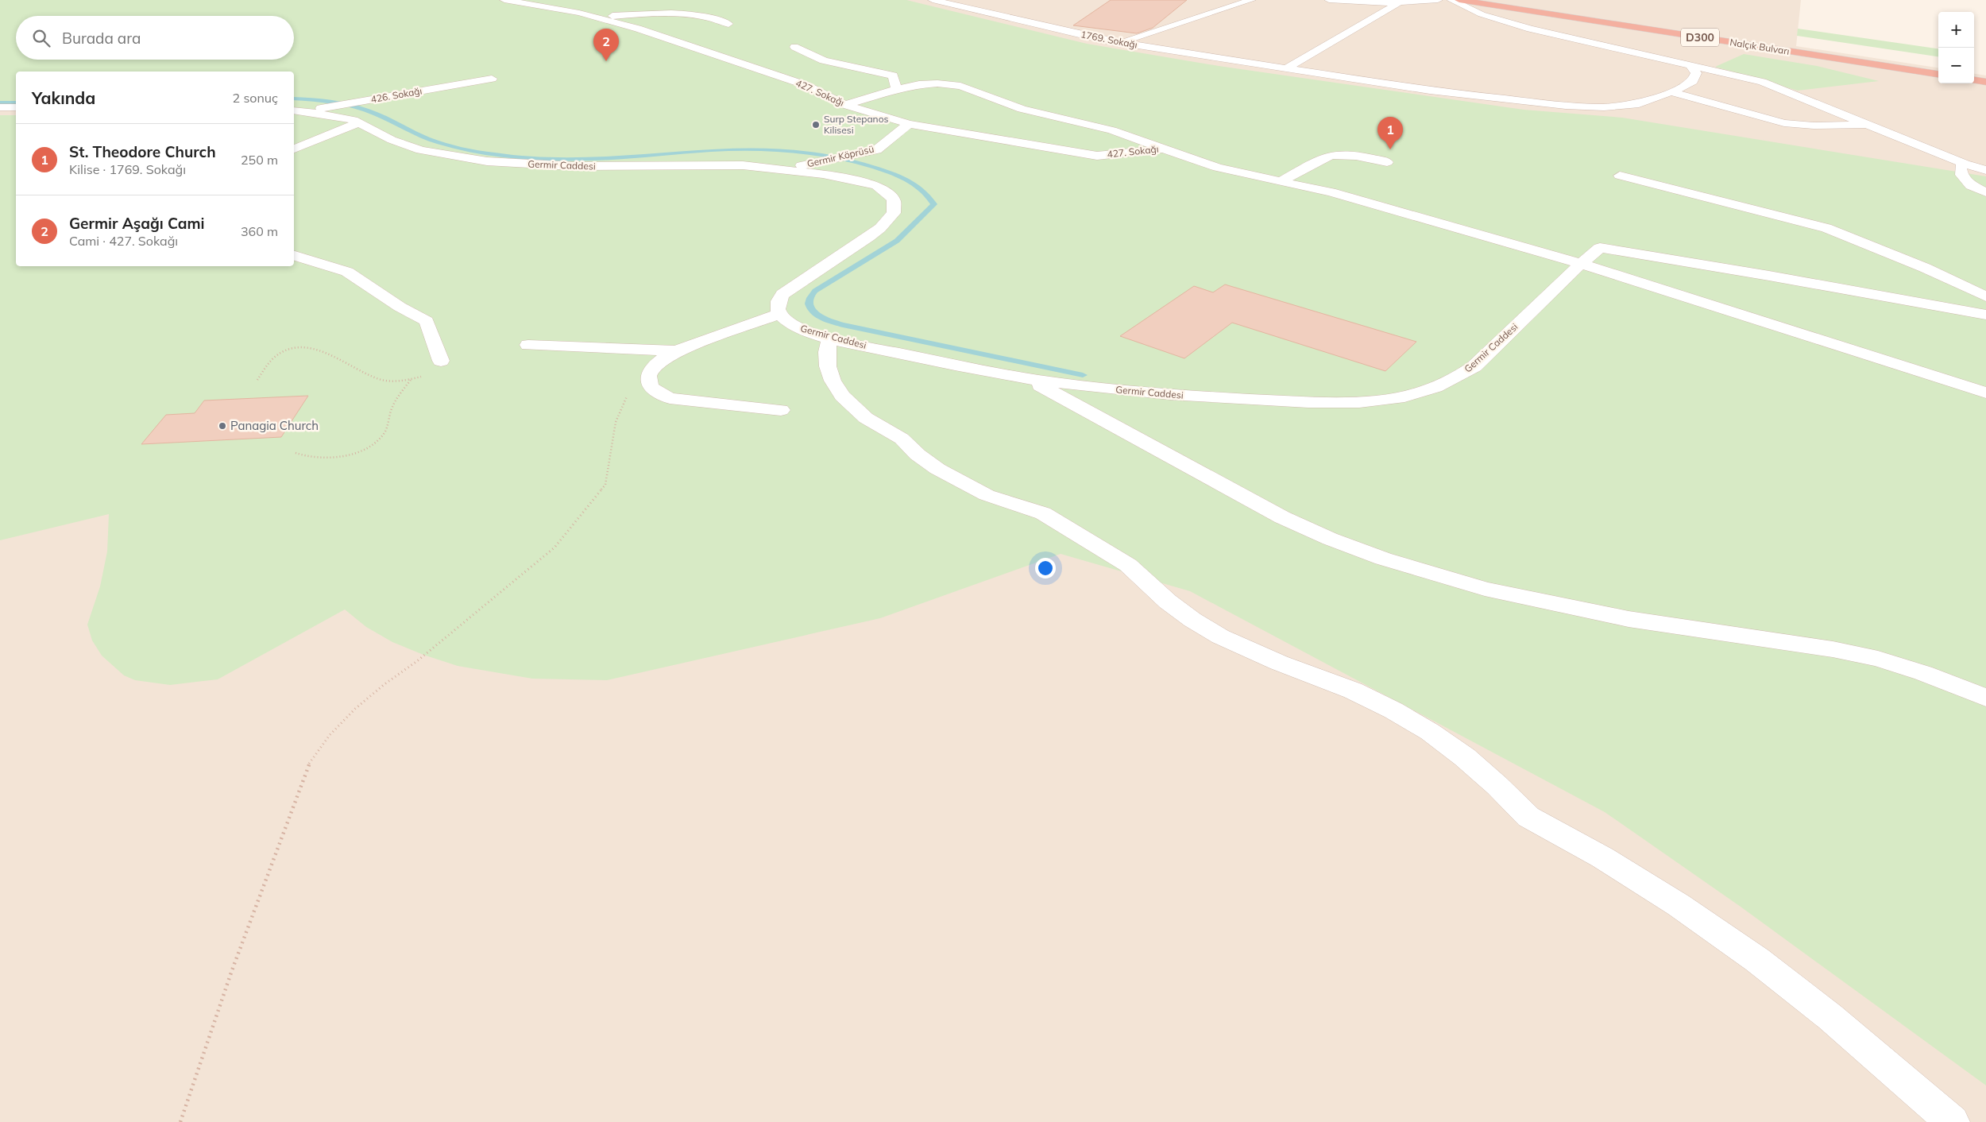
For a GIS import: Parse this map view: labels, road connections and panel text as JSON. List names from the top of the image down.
{
  "streets": {
    "highway": ["D300", "Nalçık Bulvarı"],
    "street": [
      "1769. Sokağı",
      "427. Sokağı",
      "426. Sokağı",
      "Germir Köprüsü",
      "Germir Caddesi"
    ]
  },
  "crossings": [
    ["427. Sokağı", "Germir Köprüsü"],
    ["426. Sokağı", "Germir Caddesi"],
    ["Germir Köprüsü", "Germir Caddesi"]
  ],
  "places": ["Surp Stepanos Kilisesi", "Panagia Church"],
  "page": {
    "map_buttons": ["+", "−"],
    "search": "Burada ara",
    "pins": ["2", "1"],
    "heading": ["Yakında", "2 sonuç"],
    "list": [
      {
        "mark": "1",
        "name": "St. Theodore Church",
        "note": "Kilise · 1769. Sokağı",
        "value": "250 m"
      },
      {
        "mark": "2",
        "name": "Germir Aşağı Cami",
        "note": "Cami · 427. Sokağı",
        "value": "360 m"
      }
    ]
  }
}
